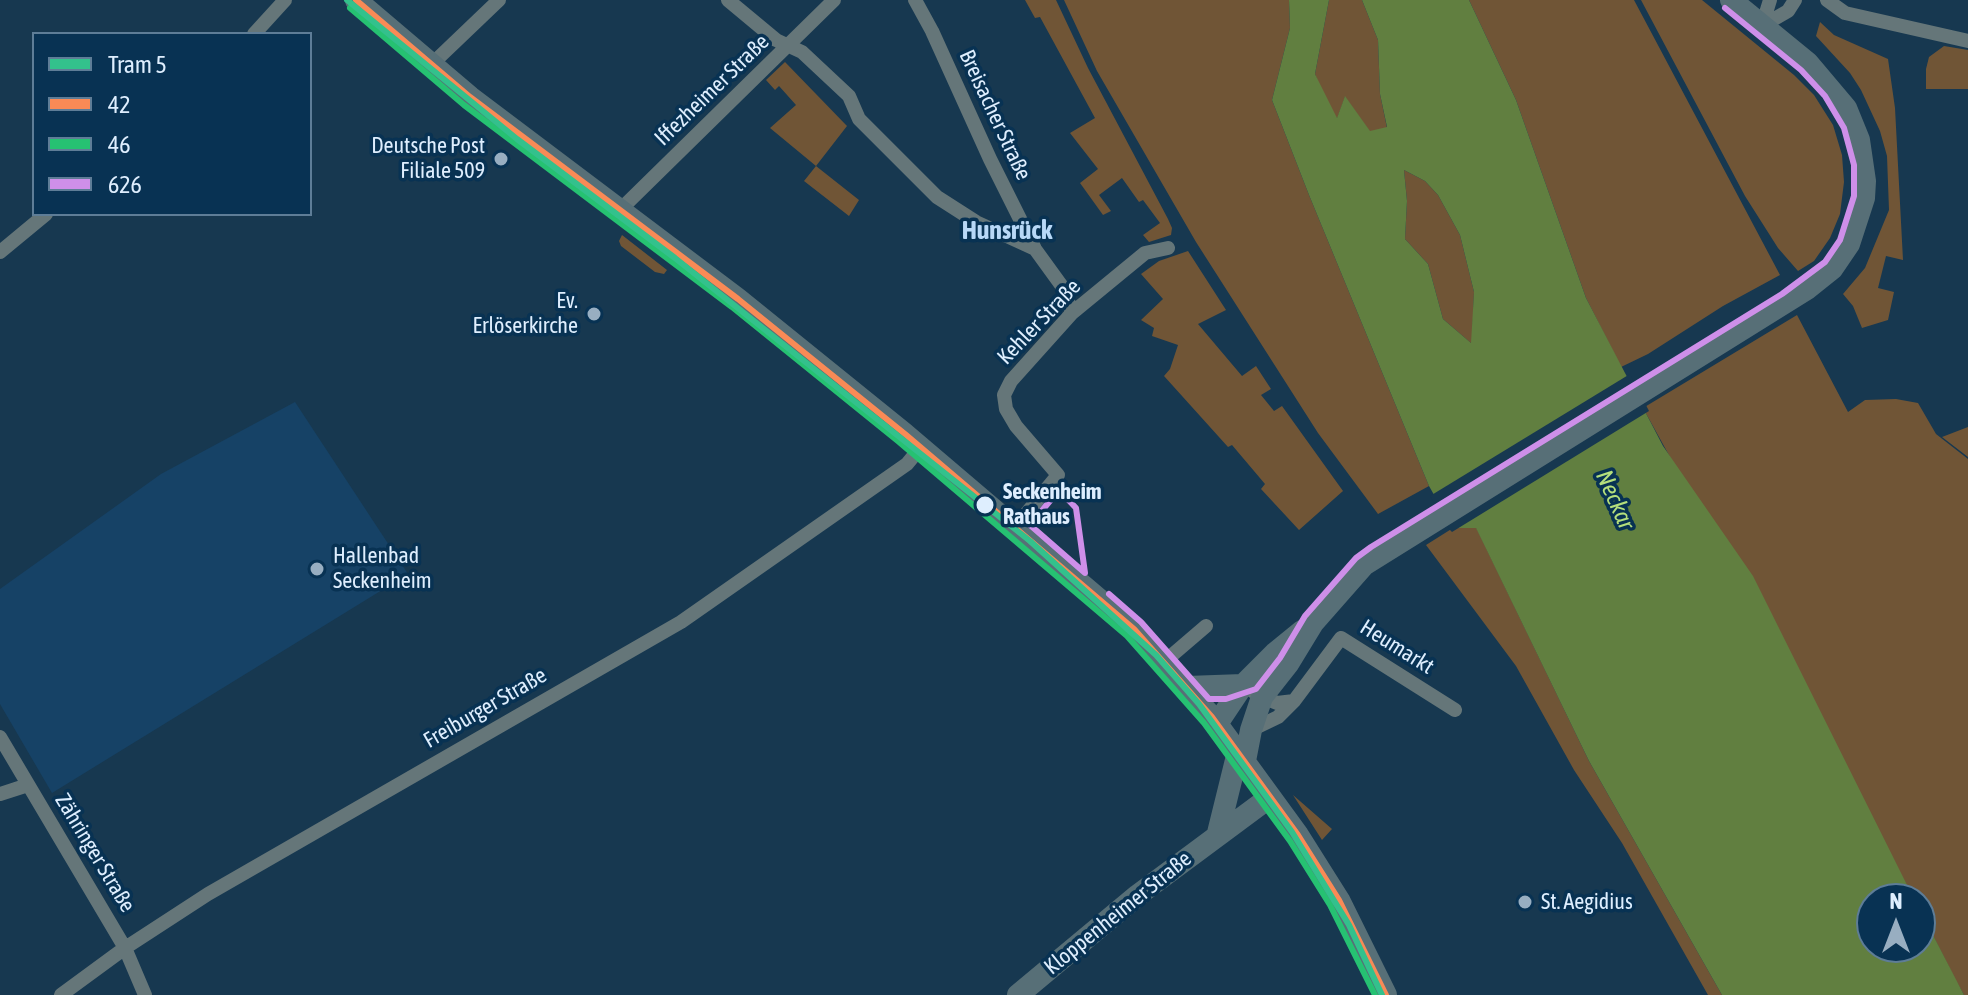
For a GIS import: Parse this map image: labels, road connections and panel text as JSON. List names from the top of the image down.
{
  "streets": {
    "main road": ["Kloppenheimer Straße"],
    "street": [
      "Iffezheimer Straße",
      "Breisacher Straße",
      "Kehler Straße",
      "Heumarkt",
      "Freiburger Straße",
      "Zähringer Straße"
    ]
  },
  "crossings": [
    ["Breisacher Straße", "Kehler Straße"],
    ["Freiburger Straße", "Zähringer Straße"]
  ],
  "districts": ["Hunsrück"],
  "water": ["Neckar"],
  "places": [
    "Deutsche Post Filiale 509",
    "Ev. Erlöserkirche",
    "Seckenheim Rathaus",
    "Hallenbad Seckenheim",
    "St. Aegidius"
  ],
  "lines": [
    "tram line 5",
    "transit line 42",
    "transit line 46",
    "transit line 626"
  ],
  "legend": [
    "Tram 5",
    "42",
    "46",
    "626"
  ],
  "north": "top"
}
